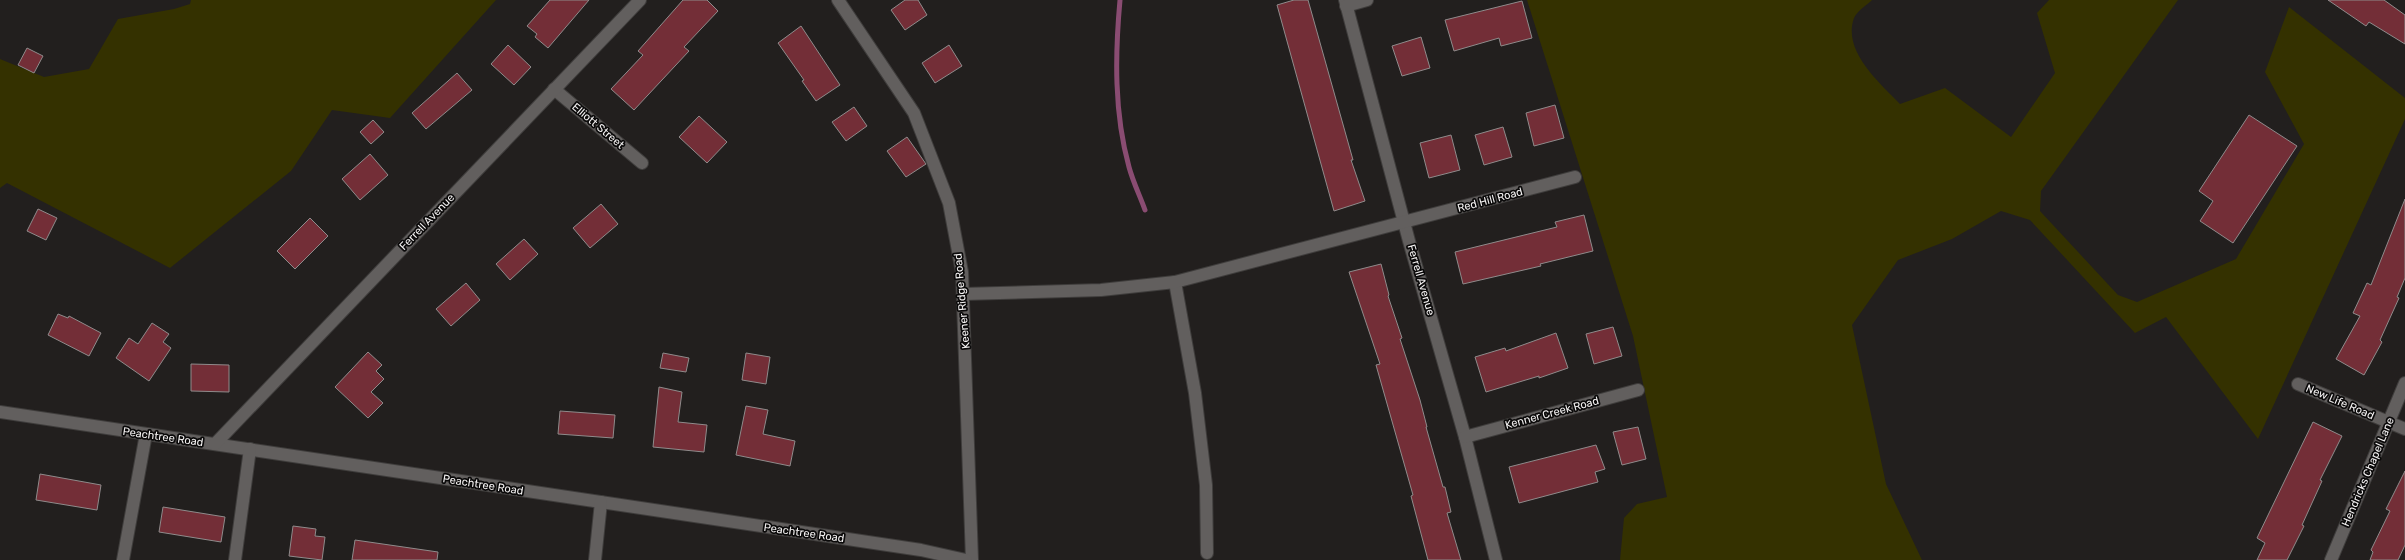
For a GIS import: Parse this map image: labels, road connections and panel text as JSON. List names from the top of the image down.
{
  "streets": {
    "street": [
      "Elliott Street",
      "Red Hill Road",
      "Ferrell Avenue",
      "Keener Ridge Road",
      "New Life Road",
      "Kenner Creek Road",
      "Peachtree Road",
      "Hendricks Chapel Lane"
    ]
  },
  "crossings": [
    ["Elliott Street", "Ferrell Avenue"],
    ["Red Hill Road", "Ferrell Avenue"],
    ["Red Hill Road", "Keener Ridge Road"],
    ["Ferrell Avenue", "Kenner Creek Road"],
    ["Ferrell Avenue", "Peachtree Road"],
    ["New Life Road", "Hendricks Chapel Lane"]
  ]
}
